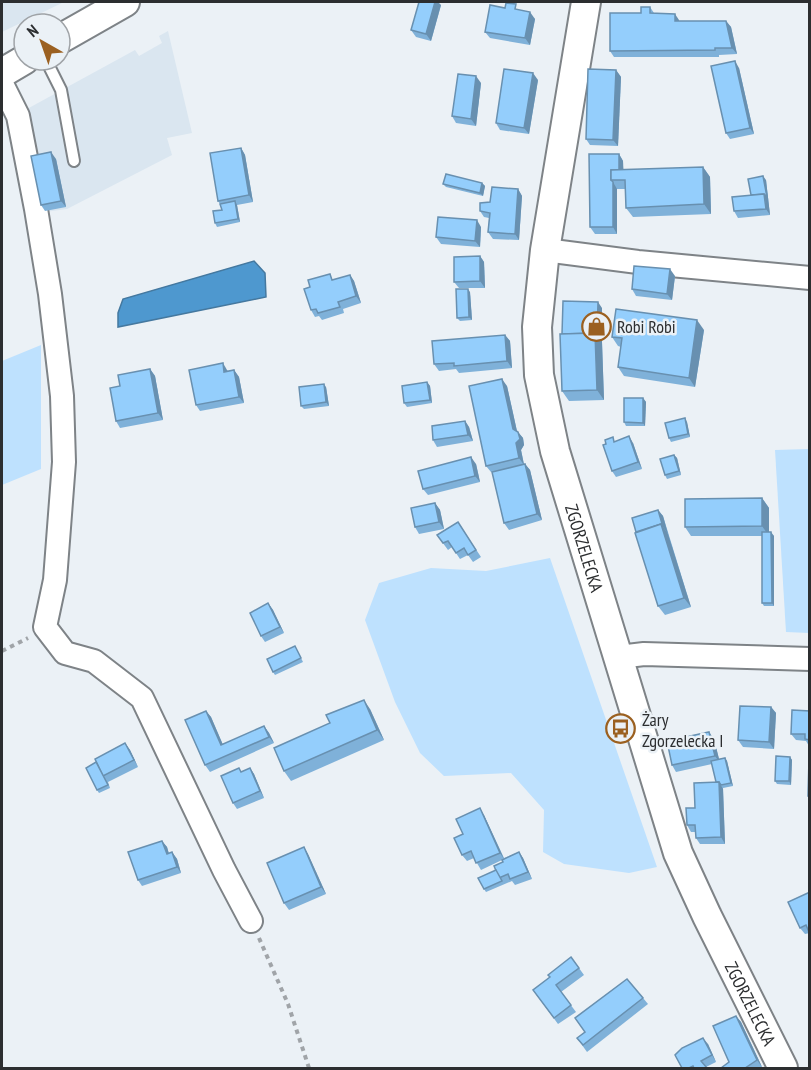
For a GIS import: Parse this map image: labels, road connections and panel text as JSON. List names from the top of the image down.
{
  "streets": {
    "street": ["ZGORZELECKA"]
  },
  "places": {
    "shop": ["Robi Robi"],
    "bus stop": ["Żary Zgorzelecka I"]
  },
  "north": "top left"
}
